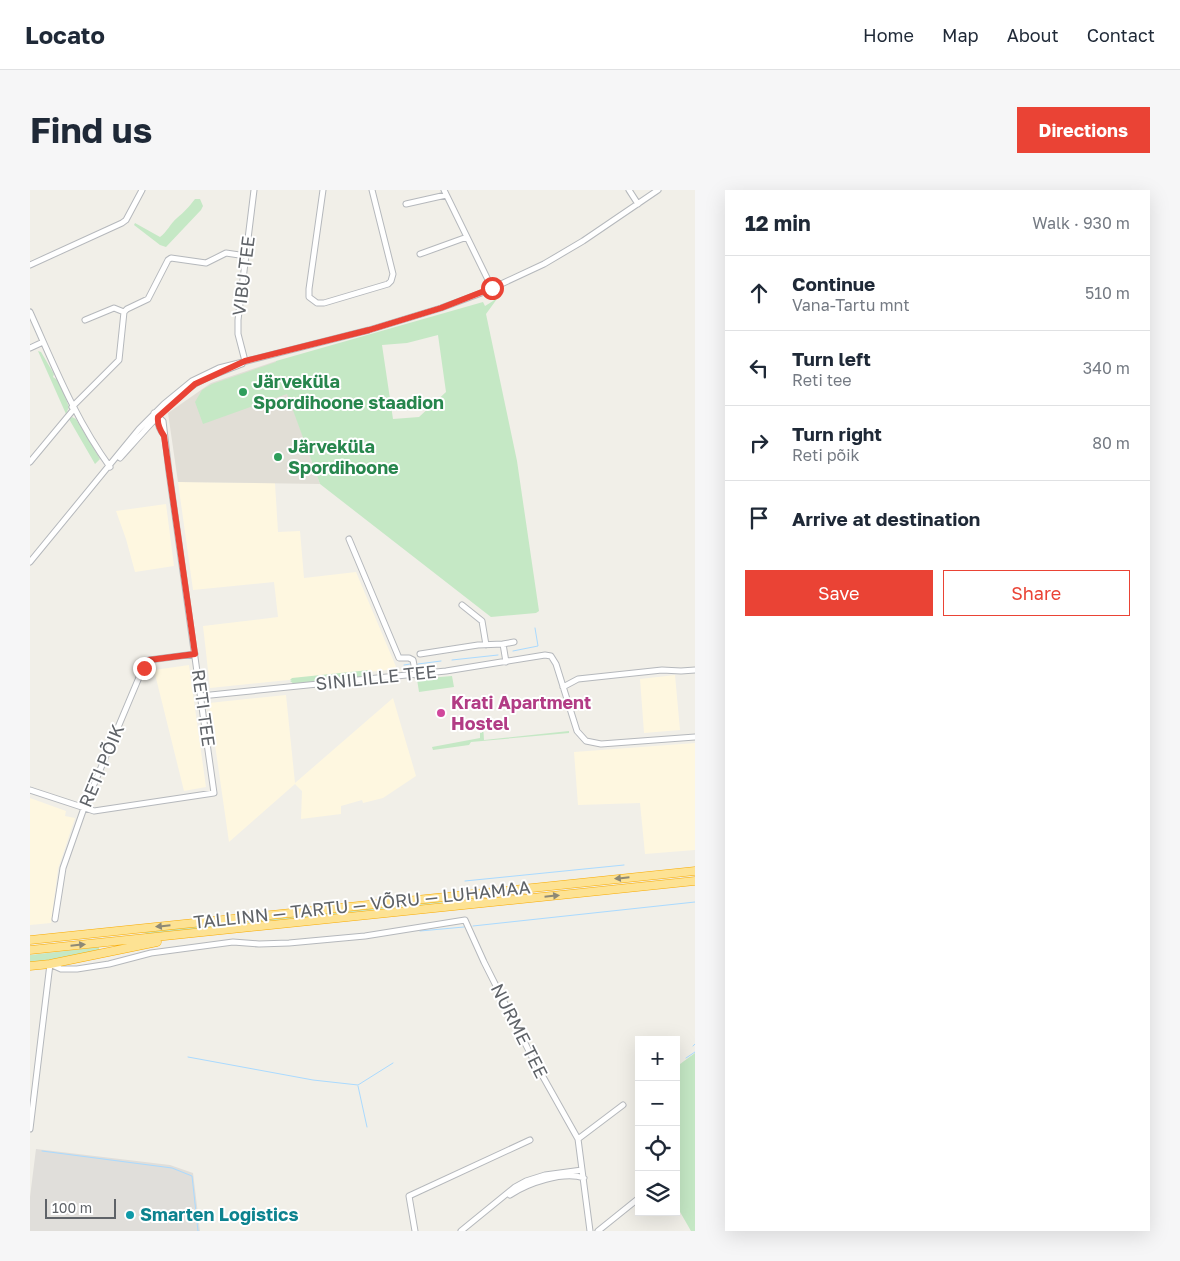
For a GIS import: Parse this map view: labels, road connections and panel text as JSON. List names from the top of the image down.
{
  "streets": {
    "highway": ["TALLINN — TARTU — VÕRU — LUHAMAA"],
    "street": [
      "VIBU TEE",
      "SINILILLE TEE",
      "RETI TEE",
      "RETI PÕIK",
      "NURME TEE"
    ]
  },
  "crossings": [
    ["SINILILLE TEE", "RETI TEE"],
    ["RETI TEE", "RETI PÕIK"]
  ],
  "places": [
    "Järveküla Spordihoone staadion",
    "Järveküla Spordihoone",
    "Krati Apartment Hostel",
    "Smarten Logistics"
  ],
  "scale_bar": "100 m",
  "page": {
    "header": "Locato",
    "nav": [
      "Home",
      "Map",
      "About",
      "Contact"
    ],
    "buttons": [
      "Directions",
      ["Save", "Share"]
    ],
    "title": "Find us",
    "heading": ["12 min", "Walk · 930 m"],
    "list": [
      ["Continue", "Vana-Tartu mnt", "510 m"],
      ["Turn left", "Reti tee", "340 m"],
      ["Turn right", "Reti põik", "80 m"],
      "Arrive at destination"
    ],
    "map_buttons": ["+", "−"],
    "scale": "100 m"
  }
}
